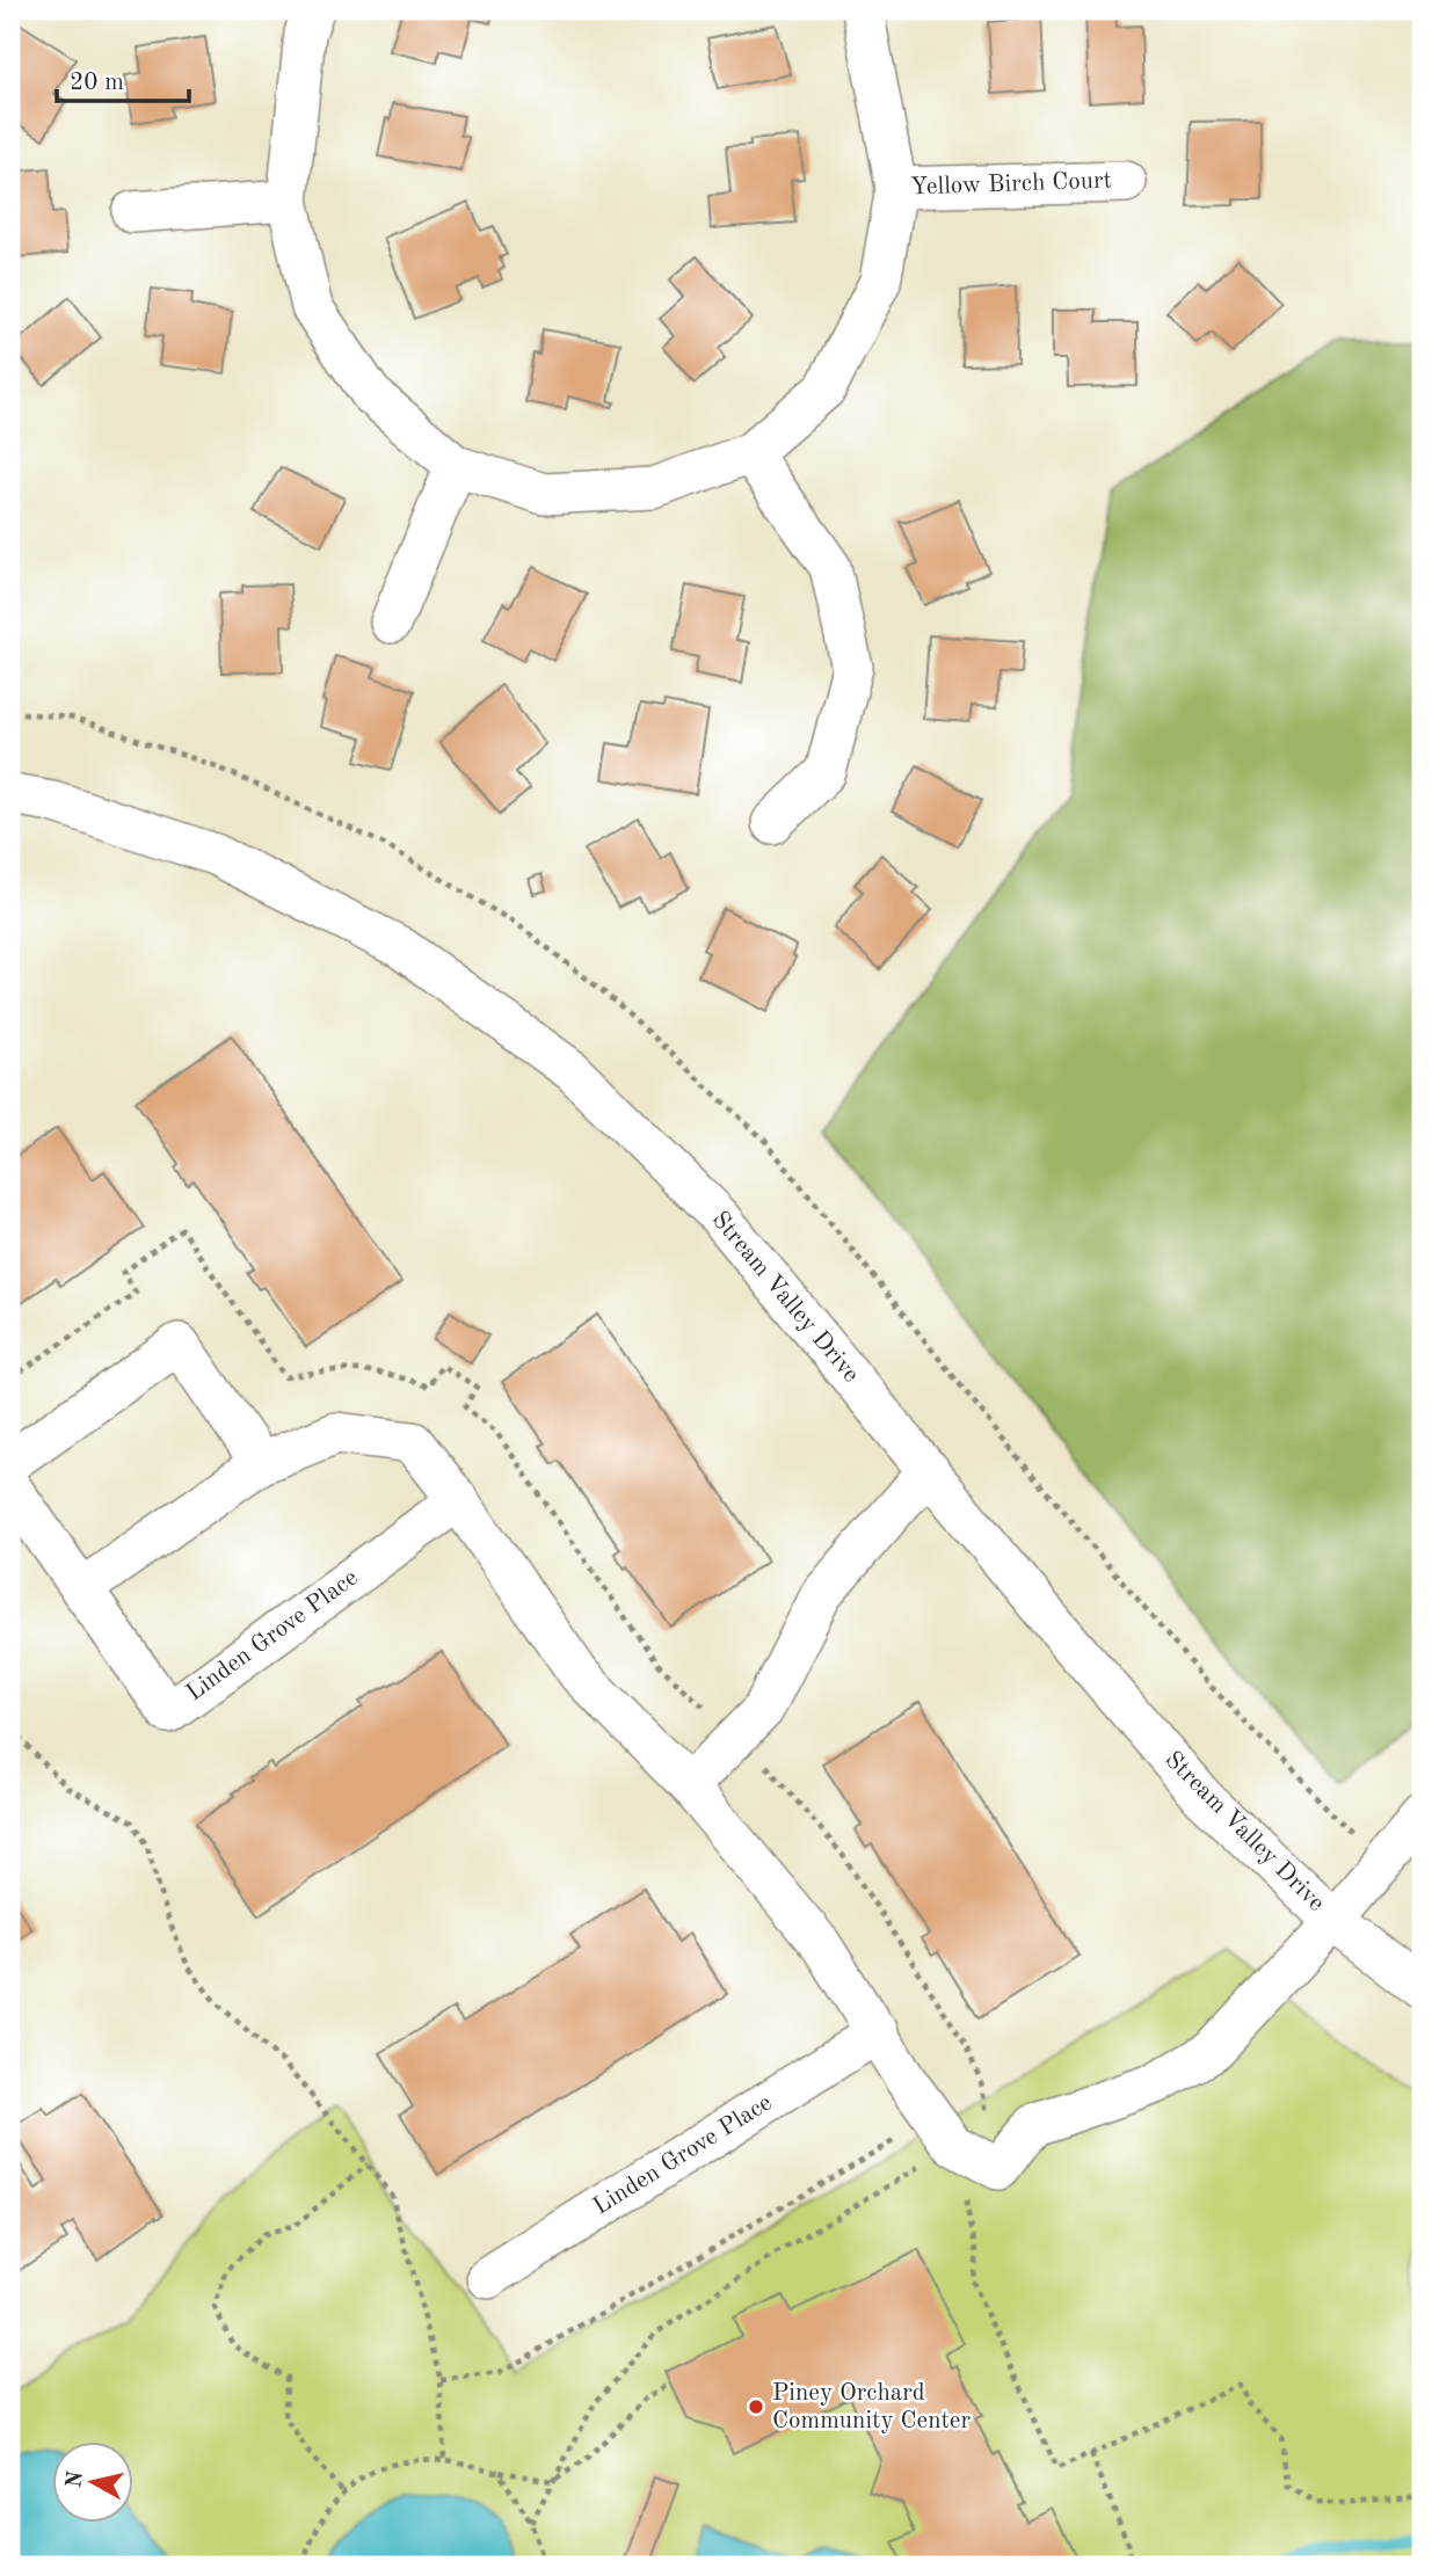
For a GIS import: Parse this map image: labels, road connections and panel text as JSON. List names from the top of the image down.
{
  "streets": {
    "street": ["Yellow Birch Court", "Stream Valley Drive", "Linden Grove Place"]
  },
  "places": ["Piney Orchard Community Center"],
  "scale_bar": "20 m",
  "north": "left"
}
